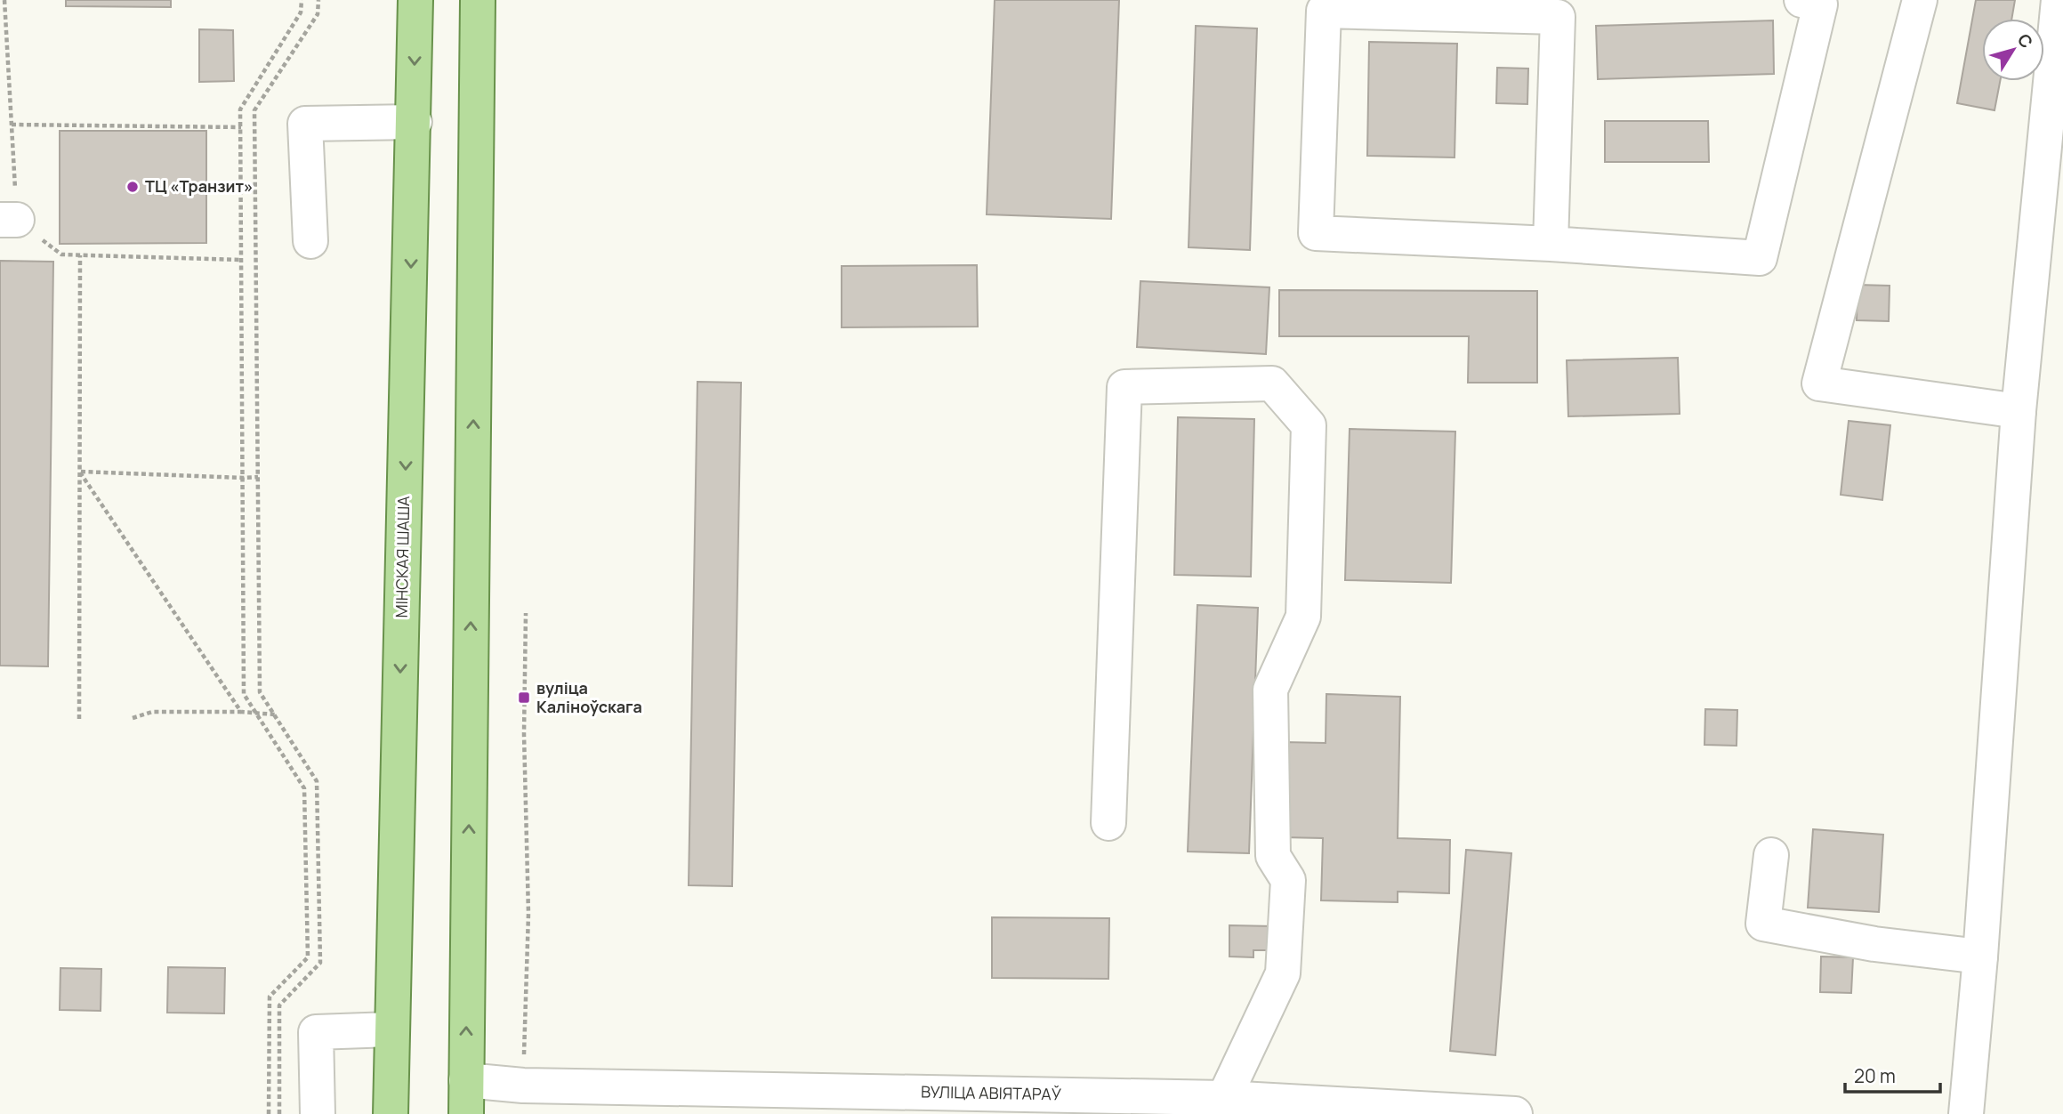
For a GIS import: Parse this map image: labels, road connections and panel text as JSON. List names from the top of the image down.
{
  "streets": {
    "main road": ["МІНСКАЯ ШАША"],
    "street": ["ВУЛІЦА АВІЯТАРАЎ"]
  },
  "places": {
    "other": ["ТЦ «Транзит»"],
    "transit": ["вуліца Каліноўскага"]
  },
  "scale_bar": "20 m",
  "north": "top right"
}
